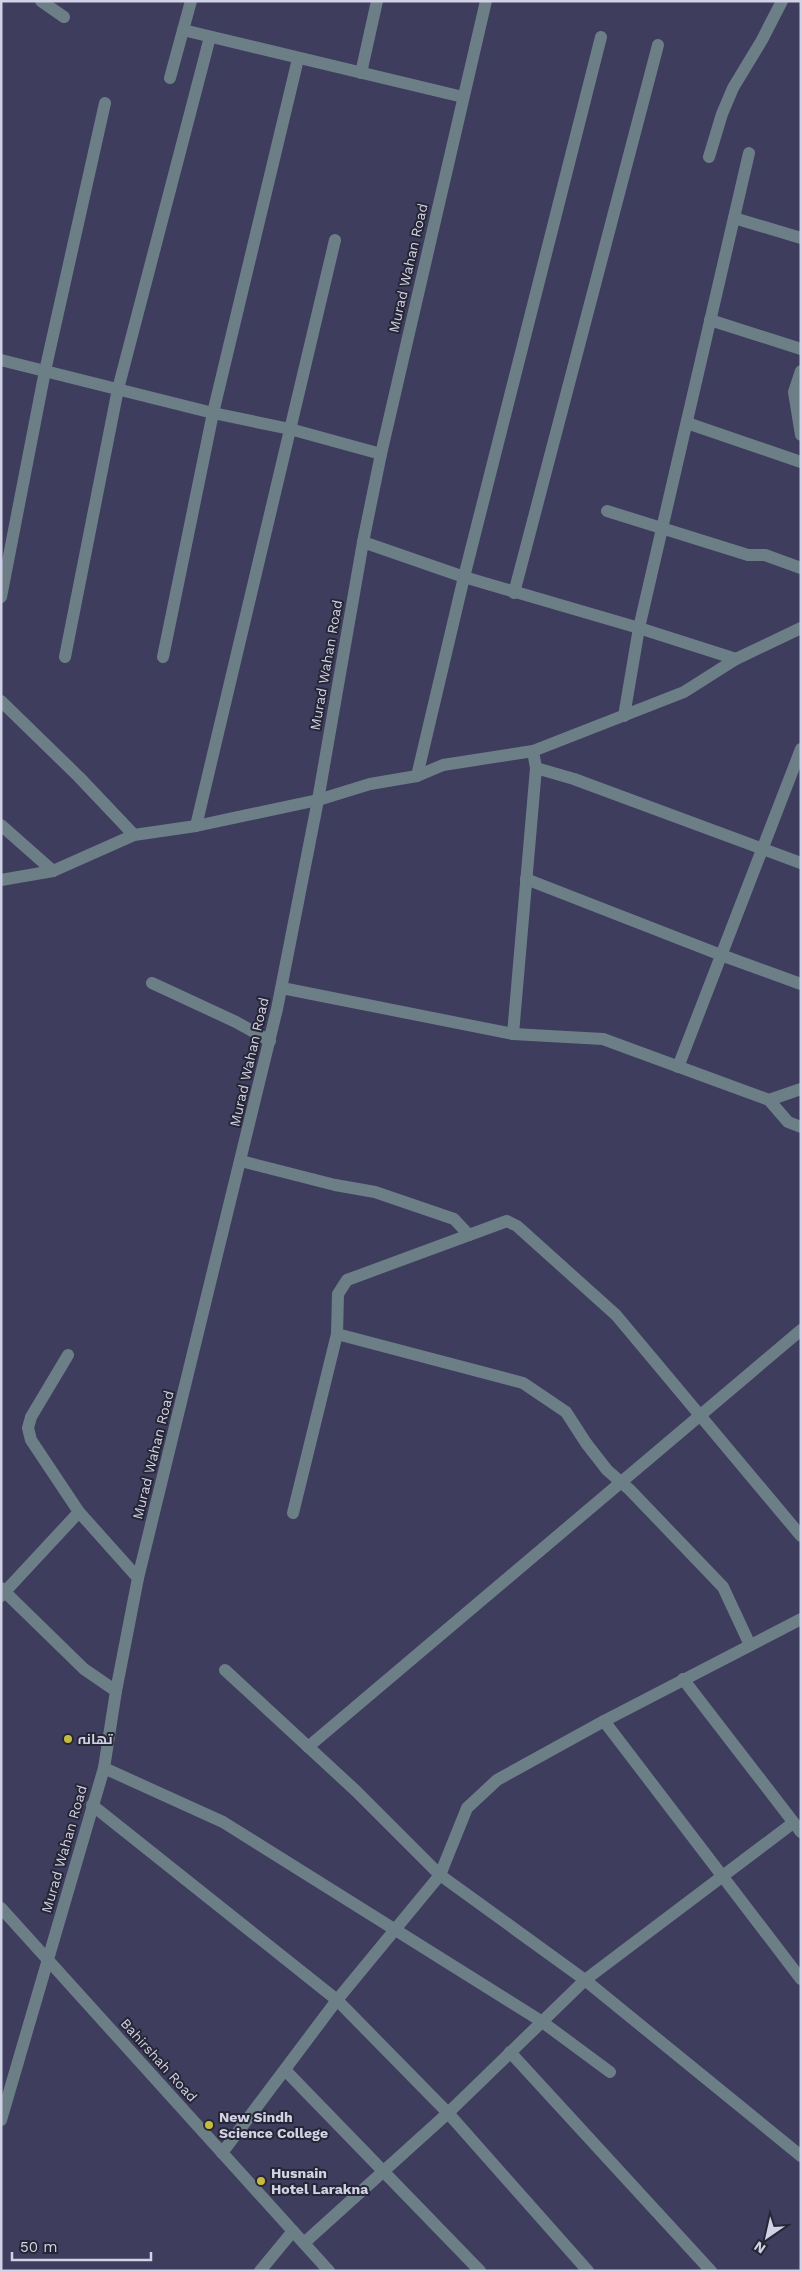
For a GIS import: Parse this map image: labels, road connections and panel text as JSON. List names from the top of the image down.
{
  "streets": {
    "street": ["Murad Wahan Road", "Bahirshah Road"]
  },
  "crossings": [
    ["Murad Wahan Road", "Bahirshah Road"]
  ],
  "places": ["تھانہ", "New Sindh Science College", "Husnain Hotel Larakna"],
  "scale_bar": "50 m",
  "north": "bottom left"
}
